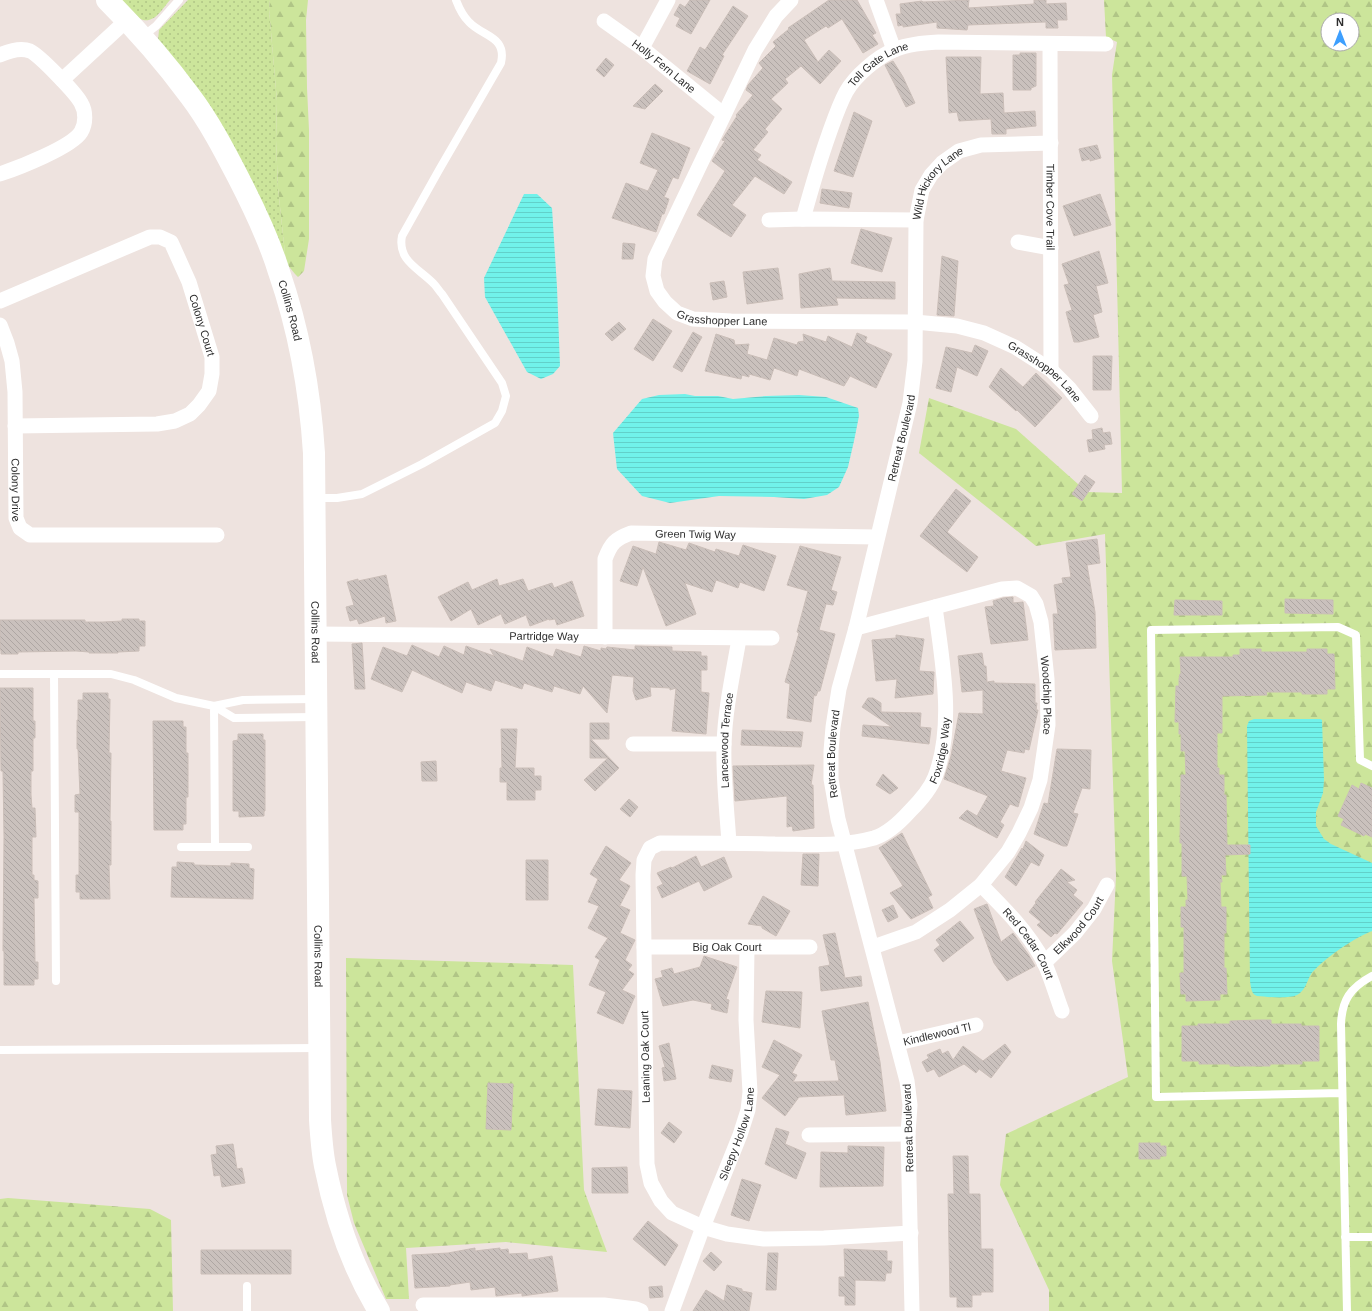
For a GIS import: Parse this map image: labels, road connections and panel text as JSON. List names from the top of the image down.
{
  "streets": {
    "street": [
      "Holly Fern Lane",
      "Toll Gate Lane",
      "Wild Hickory Lane",
      "Timber Cove Trail",
      "Collins Road",
      "Grasshopper Lane",
      "Colony Court",
      "Retreat Boulevard",
      "Colony Drive",
      "Green Twig Way",
      "Partridge Way",
      "Woodchip Place",
      "Lancewood Terrace",
      "Foxridge Way",
      "Elkwood Court",
      "Red Cedar Court",
      "Big Oak Court",
      "Kindlewood Tl",
      "Leaning Oak Court",
      "Sleepy Hollow Lane"
    ]
  },
  "crossings": [
    ["Holly Fern Lane", "Grasshopper Lane"],
    ["Toll Gate Lane", "Wild Hickory Lane"],
    ["Toll Gate Lane", "Timber Cove Trail"],
    ["Wild Hickory Lane", "Timber Cove Trail"],
    ["Wild Hickory Lane", "Retreat Boulevard"],
    ["Timber Cove Trail", "Grasshopper Lane"],
    ["Collins Road", "Partridge Way"],
    ["Grasshopper Lane", "Retreat Boulevard"],
    ["Colony Court", "Colony Drive"],
    ["Retreat Boulevard", "Green Twig Way"],
    ["Retreat Boulevard", "Woodchip Place"],
    ["Retreat Boulevard", "Foxridge Way"],
    ["Retreat Boulevard", "Kindlewood Tl"],
    ["Retreat Boulevard", "Leaning Oak Court"],
    ["Green Twig Way", "Partridge Way"],
    ["Partridge Way", "Lancewood Terrace"],
    ["Woodchip Place", "Foxridge Way"],
    ["Woodchip Place", "Red Cedar Court"],
    ["Lancewood Terrace", "Leaning Oak Court"],
    ["Foxridge Way", "Leaning Oak Court"],
    ["Elkwood Court", "Red Cedar Court"],
    ["Big Oak Court", "Leaning Oak Court"],
    ["Big Oak Court", "Sleepy Hollow Lane"],
    ["Leaning Oak Court", "Sleepy Hollow Lane"]
  ],
  "north": "top"
}
